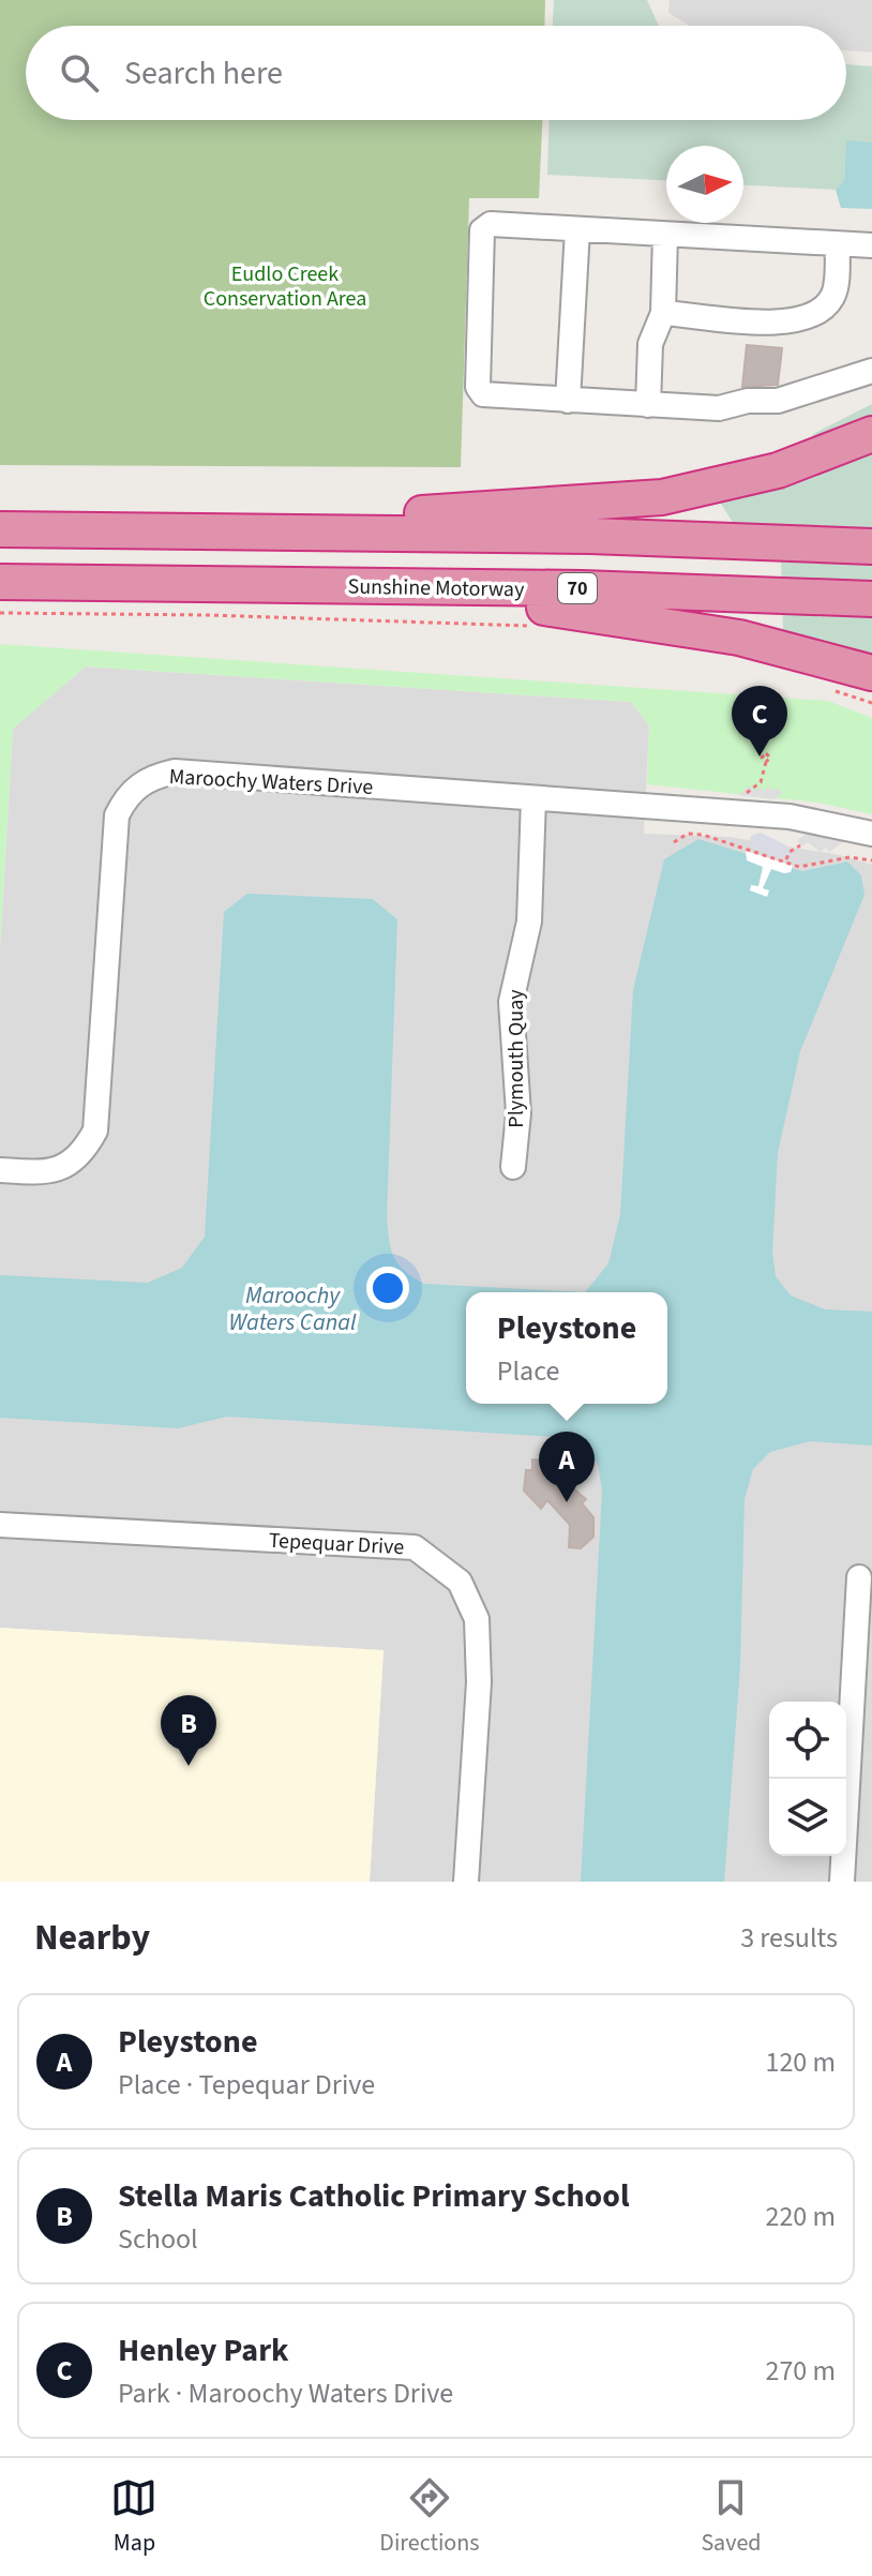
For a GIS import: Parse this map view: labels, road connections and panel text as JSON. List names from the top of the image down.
{
  "streets": {
    "highway": ["Sunshine Motorway", "70"],
    "street": ["Maroochy Waters Drive", "Plymouth Quay", "Tepequar Drive"]
  },
  "crossings": [
    ["Maroochy Waters Drive", "Plymouth Quay"]
  ],
  "water": ["Maroochy Waters Canal"],
  "parks": ["Eudlo Creek Conservation Area"],
  "north": "right",
  "page": {
    "search": "Search here",
    "pins": ["C", "A", "B"],
    "popup": ["Pleystone", "Place"],
    "heading": ["Nearby", "3 results"],
    "list": [
      {
        "mark": "A",
        "name": "Pleystone",
        "note": "Place · Tepequar Drive",
        "value": "120 m"
      },
      {
        "mark": "B",
        "name": "Stella Maris Catholic Primary School",
        "note": "School",
        "value": "220 m"
      },
      {
        "mark": "C",
        "name": "Henley Park",
        "note": "Park · Maroochy Waters Drive",
        "value": "270 m"
      }
    ],
    "nav": ["Map", "Directions", "Saved"]
  }
}
